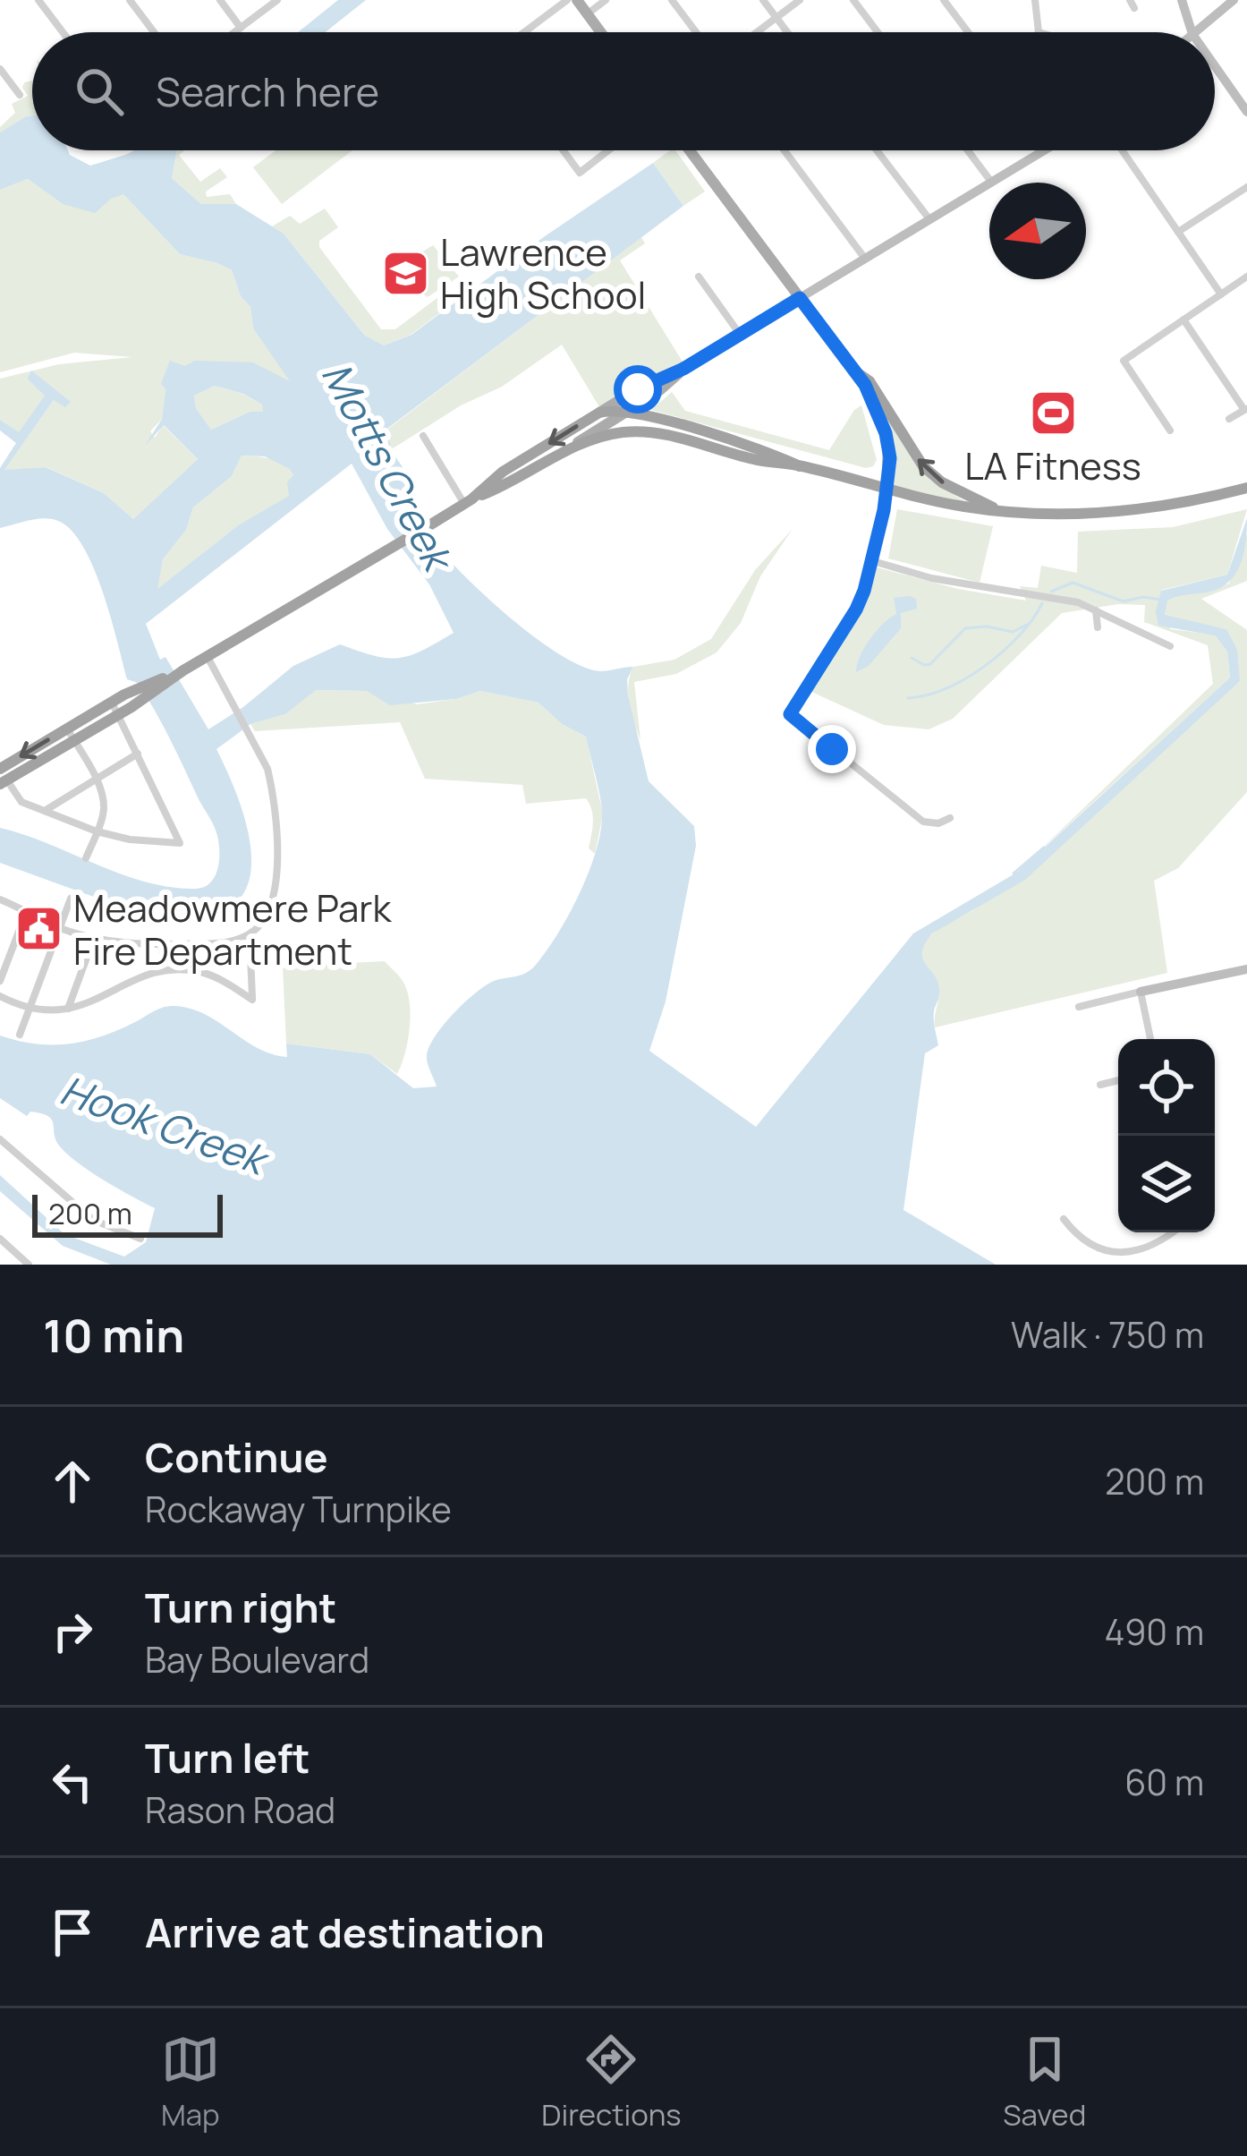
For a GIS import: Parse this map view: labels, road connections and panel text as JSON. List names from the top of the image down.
{
  "water": ["Motts Creek", "Hook Creek"],
  "places": {
    "school or university": ["Lawrence High School"],
    "sports": ["LA Fitness"],
    "public building": ["Meadowmere Park Fire Department"]
  },
  "scale_bar": "200 m",
  "north": "left",
  "page": {
    "search": "Search here",
    "scale": "200 m",
    "heading": ["10 min", "Walk · 750 m"],
    "list": [
      ["Continue", "Rockaway Turnpike", "200 m"],
      ["Turn right", "Bay Boulevard", "490 m"],
      ["Turn left", "Rason Road", "60 m"],
      "Arrive at destination"
    ],
    "nav": ["Map", "Directions", "Saved"]
  }
}
